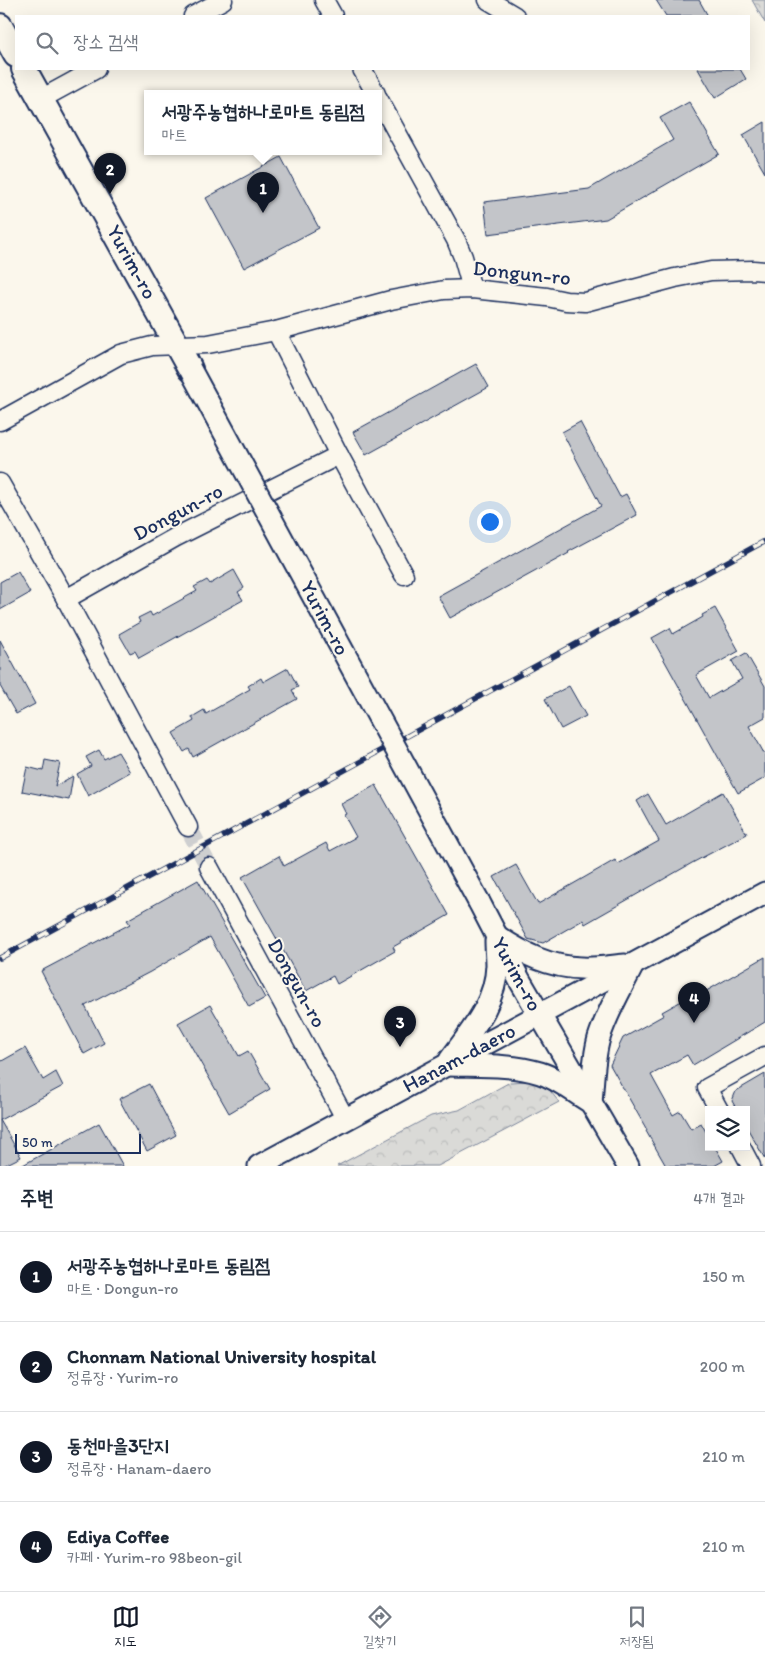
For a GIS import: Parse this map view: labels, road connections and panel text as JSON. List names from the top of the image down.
{
  "streets": {
    "main road": ["Yurim-ro"],
    "street": ["Dongun-ro", "Hanam-daero"]
  },
  "crossings": [
    ["Yurim-ro", "Dongun-ro"],
    ["Yurim-ro", "Hanam-daero"],
    ["Dongun-ro", "Hanam-daero"]
  ],
  "scale_bar": "50 m",
  "page": {
    "search": "장소 검색",
    "popup": ["서광주농협하나로마트 동림점", "마트"],
    "pins": [
      "2",
      "1",
      "4",
      "3"
    ],
    "scale": "50 m",
    "heading": ["주변", "4개 결과"],
    "list": [
      {
        "mark": "1",
        "name": "서광주농협하나로마트 동림점",
        "note": "마트 · Dongun-ro",
        "value": "150 m"
      },
      {
        "mark": "2",
        "name": "Chonnam National University hospital",
        "note": "정류장 · Yurim-ro",
        "value": "200 m"
      },
      {
        "mark": "3",
        "name": "동천마을3단지",
        "note": "정류장 · Hanam-daero",
        "value": "210 m"
      },
      {
        "mark": "4",
        "name": "Ediya Coffee",
        "note": "카페 · Yurim-ro 98beon-gil",
        "value": "210 m"
      }
    ],
    "nav": ["지도", "길찾기", "저장됨"]
  }
}
